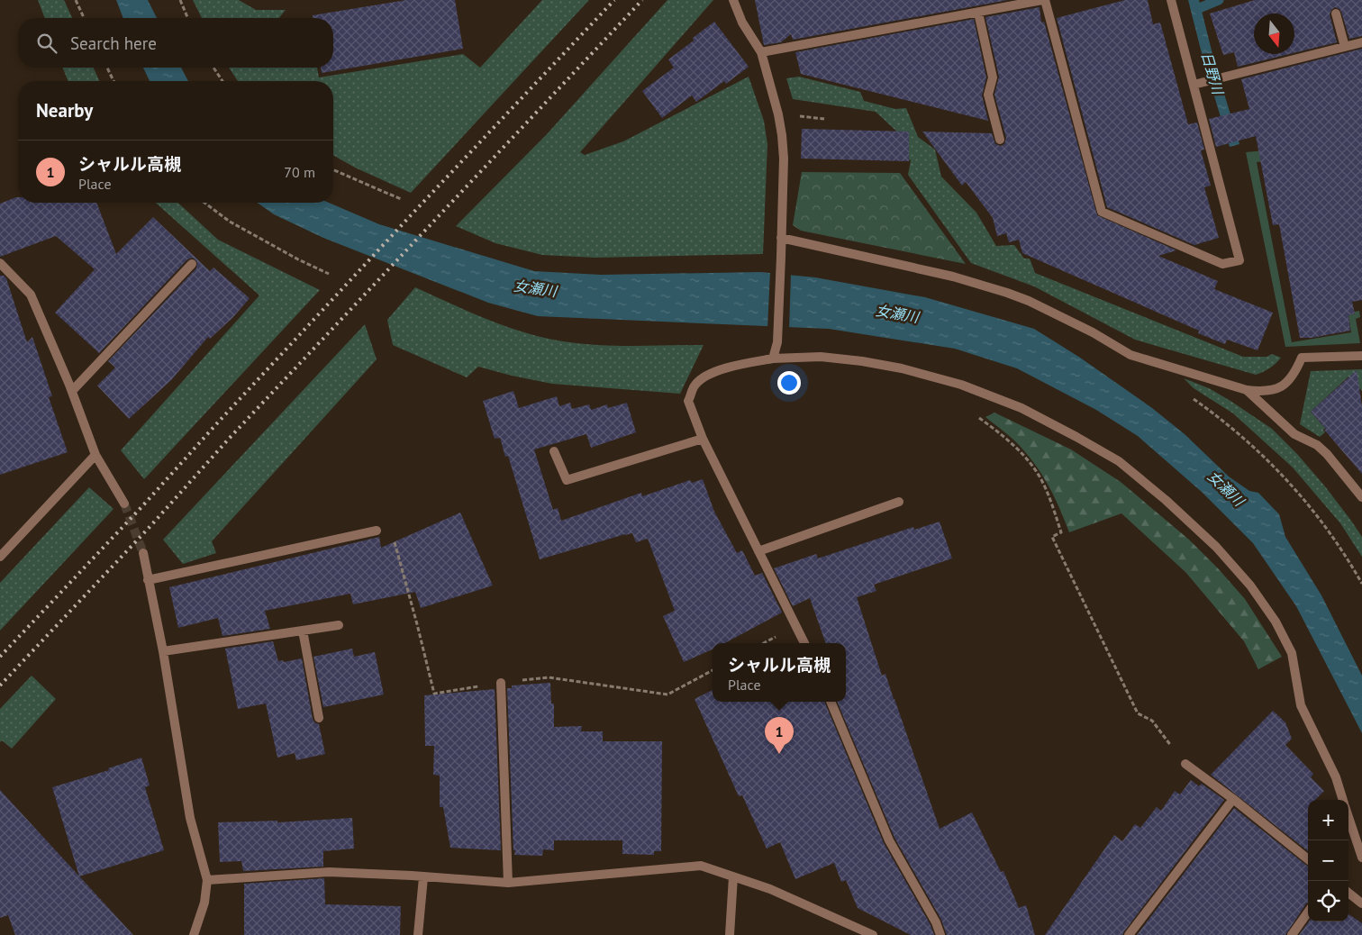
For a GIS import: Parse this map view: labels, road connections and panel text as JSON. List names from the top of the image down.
{
  "water": ["日野川", "女瀬川"],
  "north": "bottom",
  "page": {
    "search": "Search here",
    "heading": "Nearby",
    "list": [
      {
        "mark": "1",
        "name": "シャルル高槻",
        "note": "Place",
        "value": "70 m"
      }
    ],
    "popup": ["シャルル高槻", "Place"],
    "pins": "1",
    "map_buttons": ["+", "−"]
  }
}
